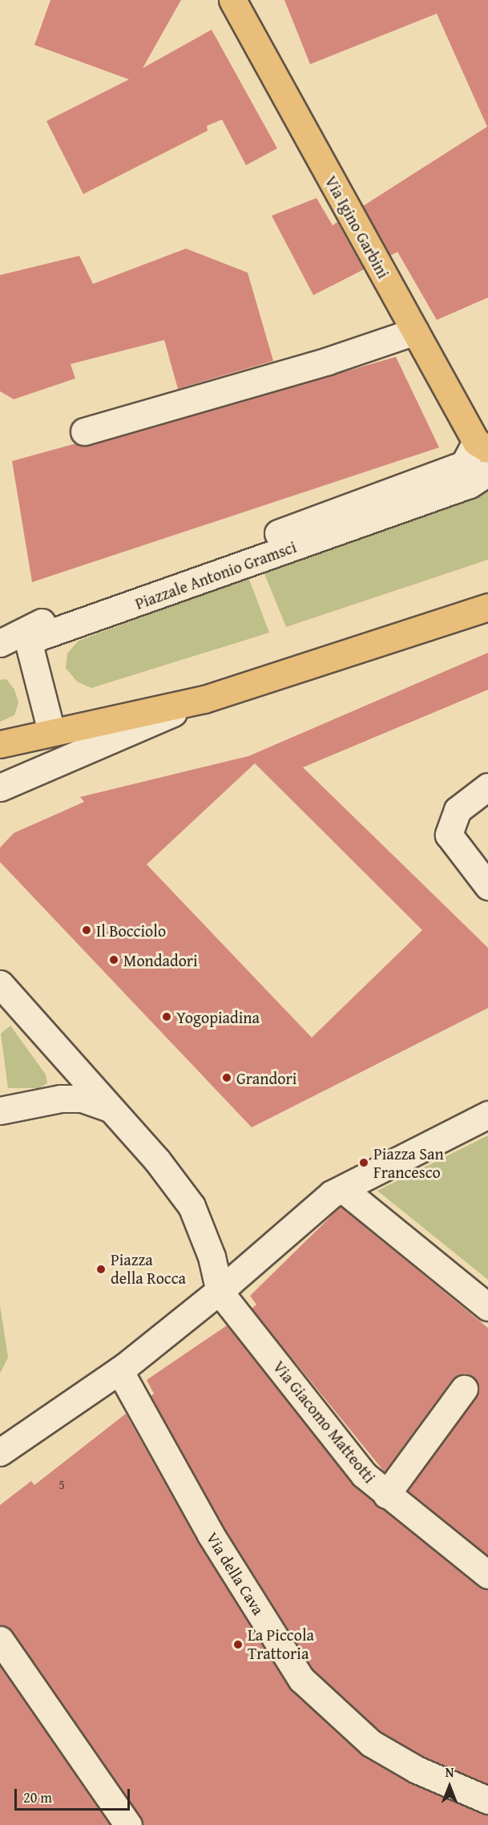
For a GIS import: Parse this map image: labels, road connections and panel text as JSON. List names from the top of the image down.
{
  "streets": {
    "main road": ["Via Igino Garbini"],
    "street": ["Piazzale Antonio Gramsci", "Via Giacomo Matteotti", "Via della Cava"]
  },
  "crossings": [
    ["Via Igino Garbini", "Piazzale Antonio Gramsci"]
  ],
  "places": [
    "Il Bocciolo",
    "Mondadori",
    "Yogopiadina",
    "Grandori",
    "Piazza San Francesco",
    "Piazza della Rocca",
    "La Piccola Trattoria"
  ],
  "house_numbers": ["5"],
  "scale_bar": "20 m",
  "north": "top"
}
